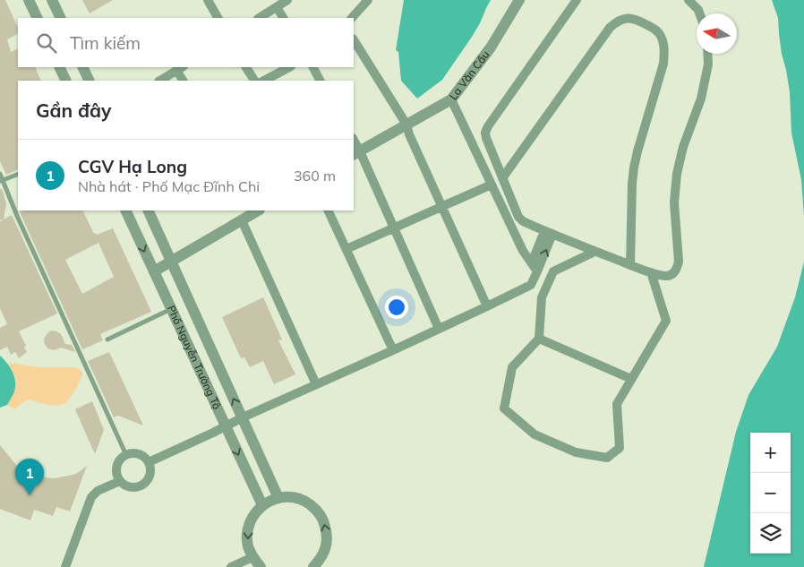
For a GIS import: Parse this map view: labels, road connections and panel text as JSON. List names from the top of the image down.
{
  "streets": {
    "street": ["La Văn Cầu", "Phố Nguyễn Trường Tộ"]
  },
  "north": "left",
  "page": {
    "search": "Tìm kiếm",
    "heading": "Gần đây",
    "list": [
      {
        "mark": "1",
        "name": "CGV Hạ Long",
        "note": "Nhà hát · Phố Mạc Đĩnh Chi",
        "value": "360 m"
      }
    ],
    "map_buttons": ["+", "−"],
    "pins": "1"
  }
}
